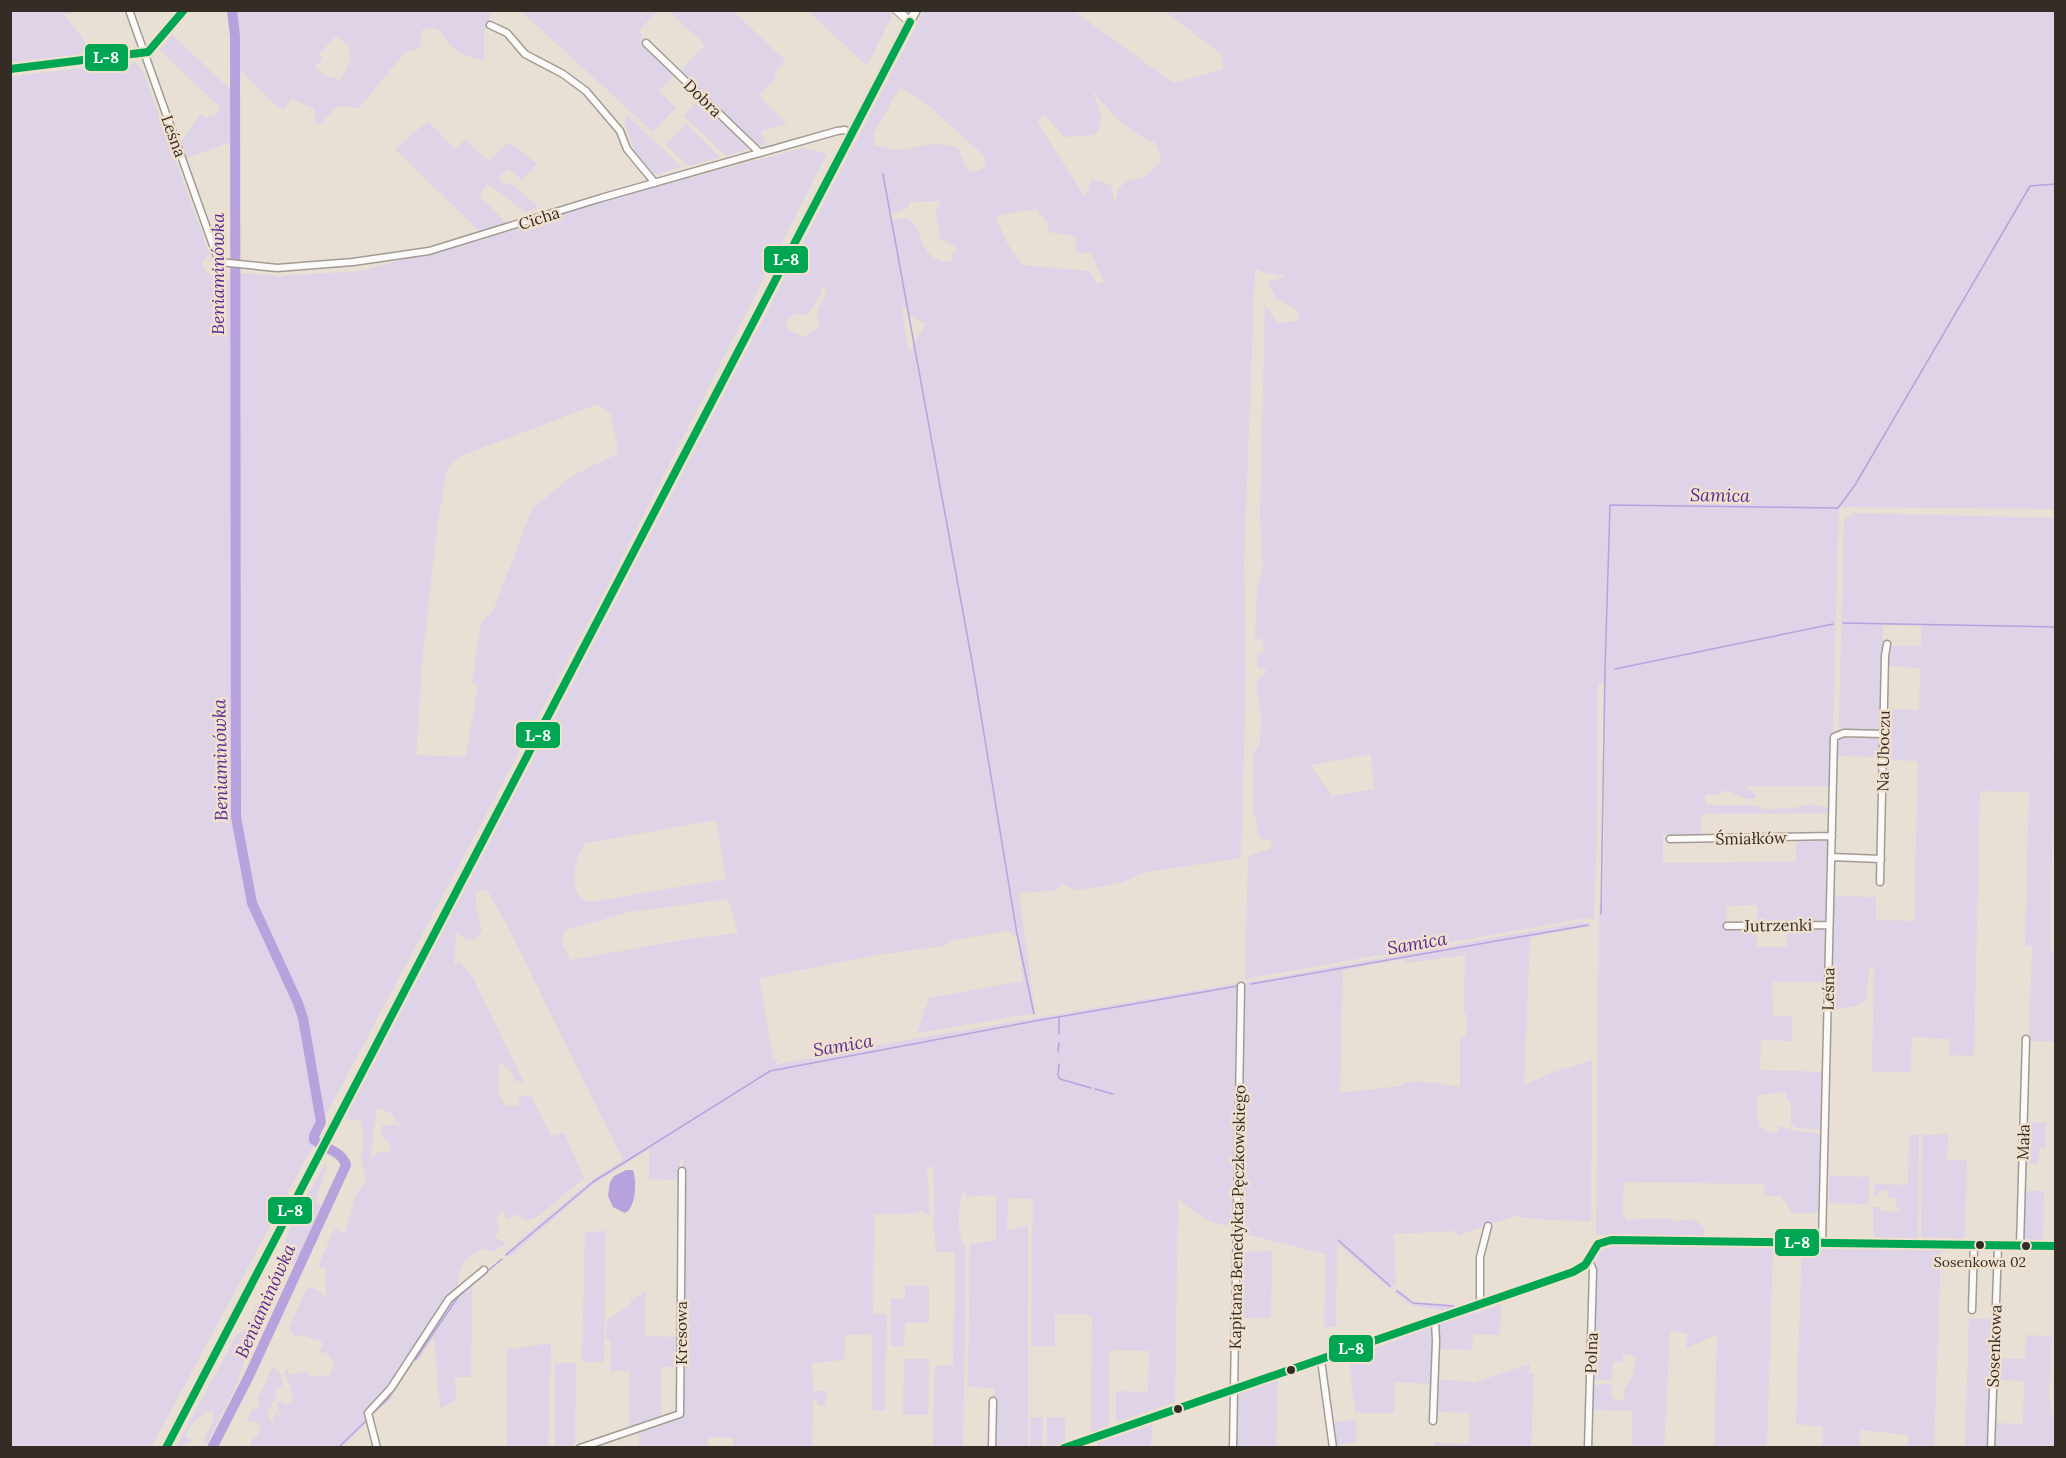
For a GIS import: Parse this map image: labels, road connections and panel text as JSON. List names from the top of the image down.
{
  "streets": {
    "street": [
      "Dobra",
      "Leśna",
      "Cicha",
      "Na Uboczu",
      "Śmiałków",
      "Jutrzenki",
      "Mała",
      "Kapitana Benedykta Pęczkowskiego",
      "Kresowa",
      "Sosenkowa",
      "Polna"
    ]
  },
  "crossings": [
    ["Dobra", "Cicha"],
    ["Leśna", "Cicha"],
    ["Leśna", "Na Uboczu"],
    ["Leśna", "Śmiałków"],
    ["Leśna", "Jutrzenki"]
  ],
  "water": ["Beniaminówka", "Samica"],
  "places": ["Sosenkowa 02"],
  "lines": ["transit line L-8"]
}
